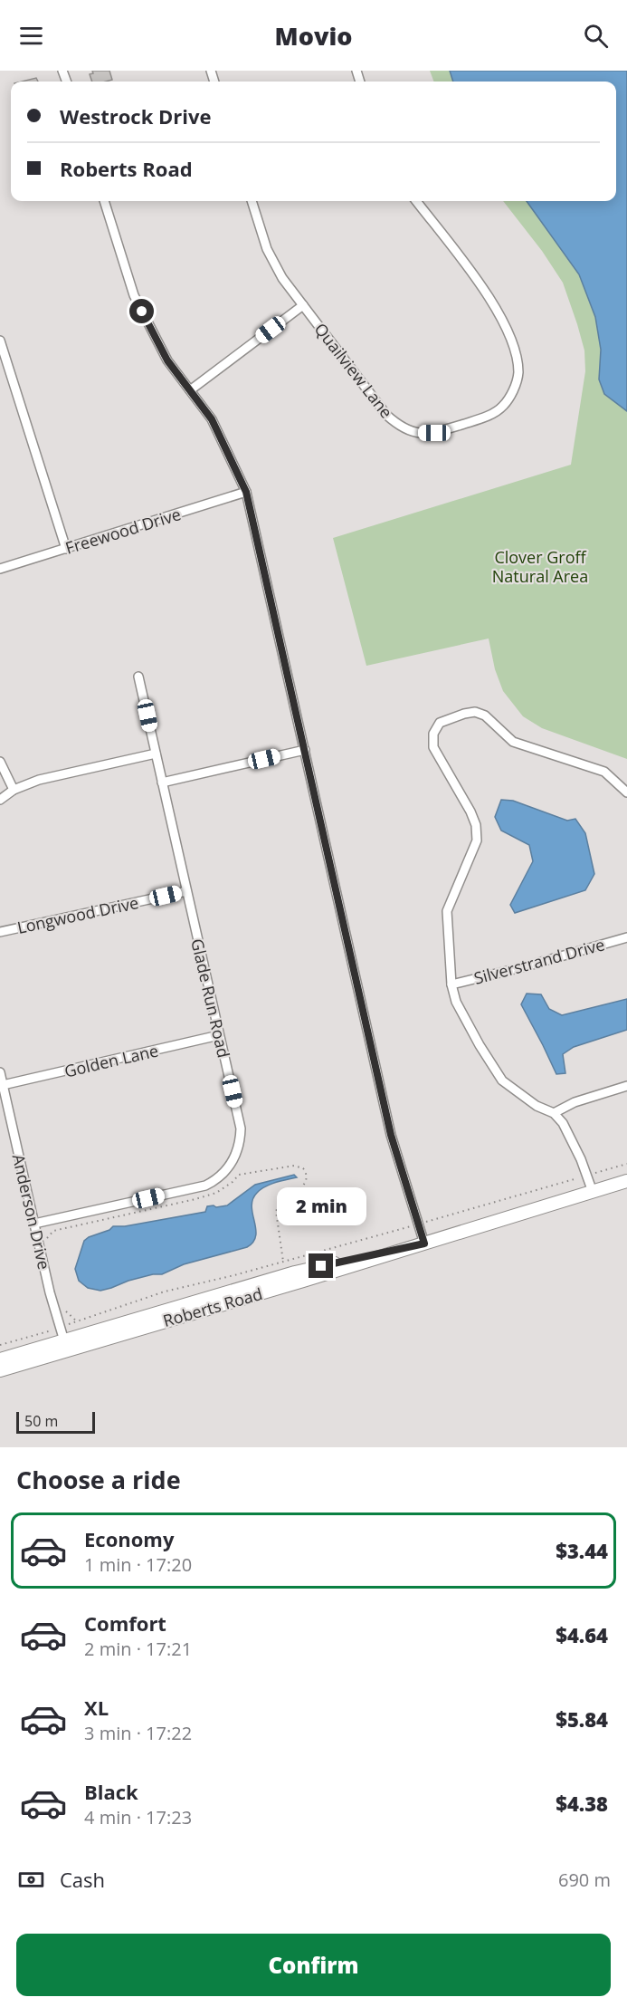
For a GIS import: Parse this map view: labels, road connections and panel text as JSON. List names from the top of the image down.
{
  "streets": {
    "main road": ["Roberts Road"],
    "street": [
      "Quailview Lane",
      "Freewood Drive",
      "Longwood Drive",
      "Silverstrand Drive",
      "Glade Run Road",
      "Golden Lane",
      "Anderson Drive"
    ]
  },
  "crossings": [
    ["Longwood Drive", "Glade Run Road"],
    ["Glade Run Road", "Golden Lane"],
    ["Glade Run Road", "Anderson Drive"],
    ["Golden Lane", "Anderson Drive"],
    ["Anderson Drive", "Roberts Road"]
  ],
  "parks": ["Clover Groff Natural Area"],
  "scale_bar": "50 m",
  "page": {
    "header": "Movio",
    "banner": ["Westrock Drive", "Roberts Road"],
    "bubble": "2 min",
    "scale": "50 m",
    "heading": "Choose a ride",
    "list": [
      {
        "name": "Economy",
        "note": "1 min · 17:20",
        "value": "$3.44"
      },
      {
        "name": "Comfort",
        "note": "2 min · 17:21",
        "value": "$4.64"
      },
      {
        "name": "XL",
        "note": "3 min · 17:22",
        "value": "$5.84"
      },
      {
        "name": "Black",
        "note": "4 min · 17:23",
        "value": "$4.38"
      }
    ],
    "pay": ["Cash", "690 m"],
    "buttons": "Confirm"
  }
}
